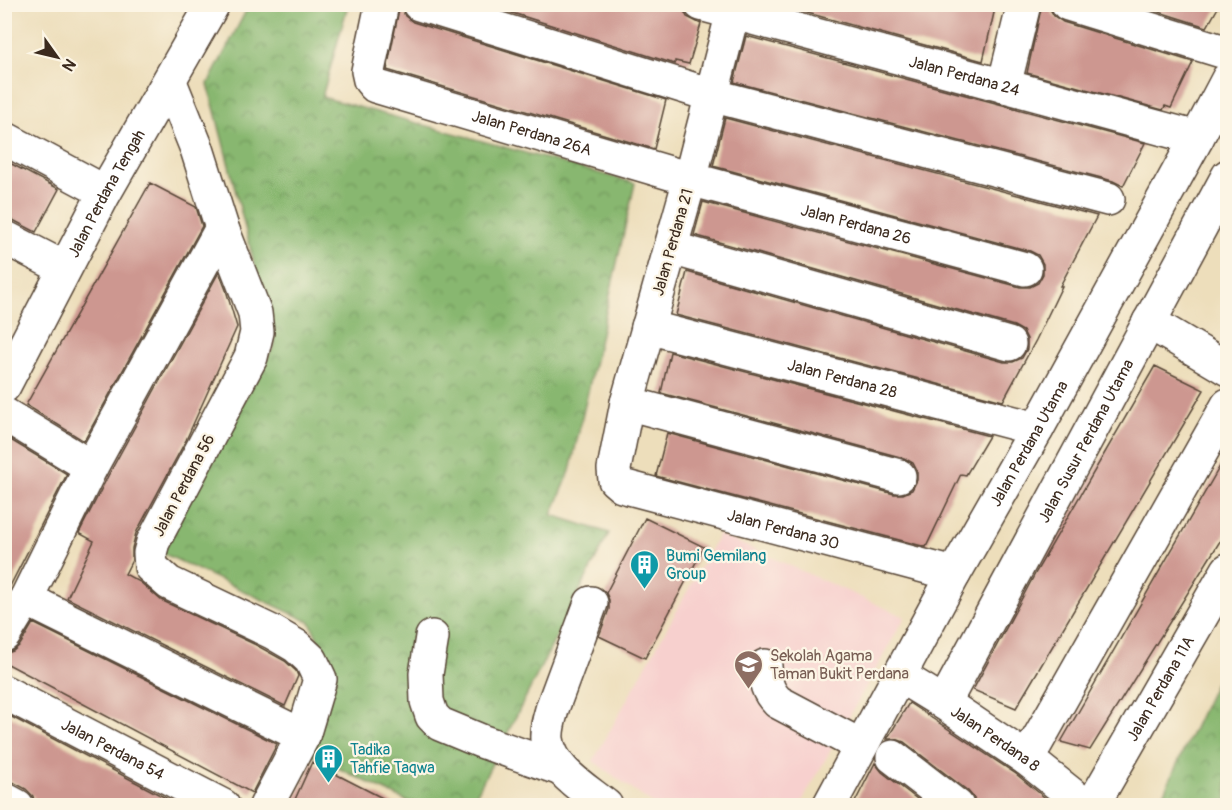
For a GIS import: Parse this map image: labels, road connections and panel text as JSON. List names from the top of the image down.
{
  "streets": {
    "street": [
      "Jalan Perdana 24",
      "Jalan Perdana 26A",
      "Jalan Perdana Tengah",
      "Jalan Perdana 26",
      "Jalan Perdana 21",
      "Jalan Perdana 28",
      "Jalan Susur Perdana Utama",
      "Jalan Perdana Utama",
      "Jalan Perdana 56",
      "Jalan Perdana 30",
      "Jalan Perdana 11A",
      "Jalan Perdana 8",
      "Jalan Perdana 54"
    ]
  },
  "crossings": [
    ["Jalan Perdana 24", "Jalan Perdana 21"],
    ["Jalan Perdana 24", "Jalan Perdana Utama"],
    ["Jalan Perdana 26A", "Jalan Perdana 26"],
    ["Jalan Perdana 26A", "Jalan Perdana 21"],
    ["Jalan Perdana Tengah", "Jalan Perdana 56"],
    ["Jalan Perdana 26", "Jalan Perdana 21"],
    ["Jalan Perdana 21", "Jalan Perdana 28"],
    ["Jalan Perdana 21", "Jalan Perdana 30"],
    ["Jalan Perdana 28", "Jalan Perdana Utama"],
    ["Jalan Susur Perdana Utama", "Jalan Perdana 8"],
    ["Jalan Perdana Utama", "Jalan Perdana 30"],
    ["Jalan Perdana Utama", "Jalan Perdana 8"]
  ],
  "places": {
    "building": ["Bumi Gemilang Group", "Tadika Tahfie Taqwa"],
    "school or university": ["Sekolah Agama Taman Bukit Perdana"]
  },
  "north": "bottom right"
}
